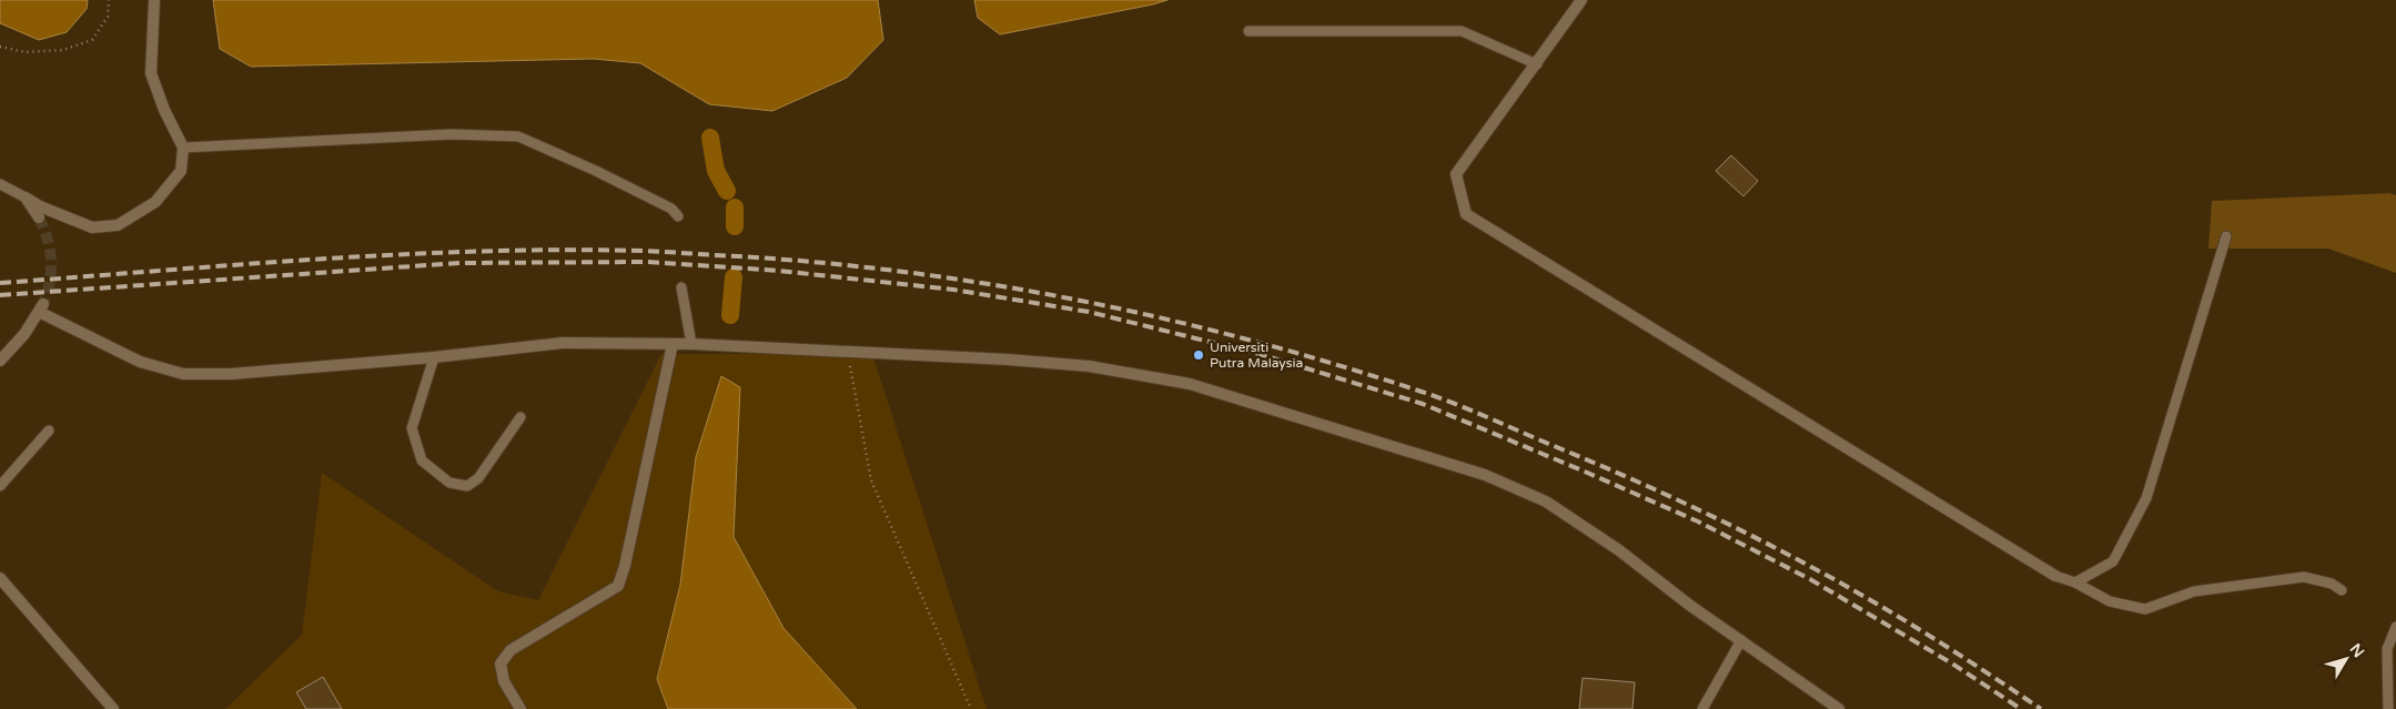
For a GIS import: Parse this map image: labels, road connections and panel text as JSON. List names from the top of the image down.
{
  "places": ["Universiti Putra Malaysia"],
  "north": "top right"
}
